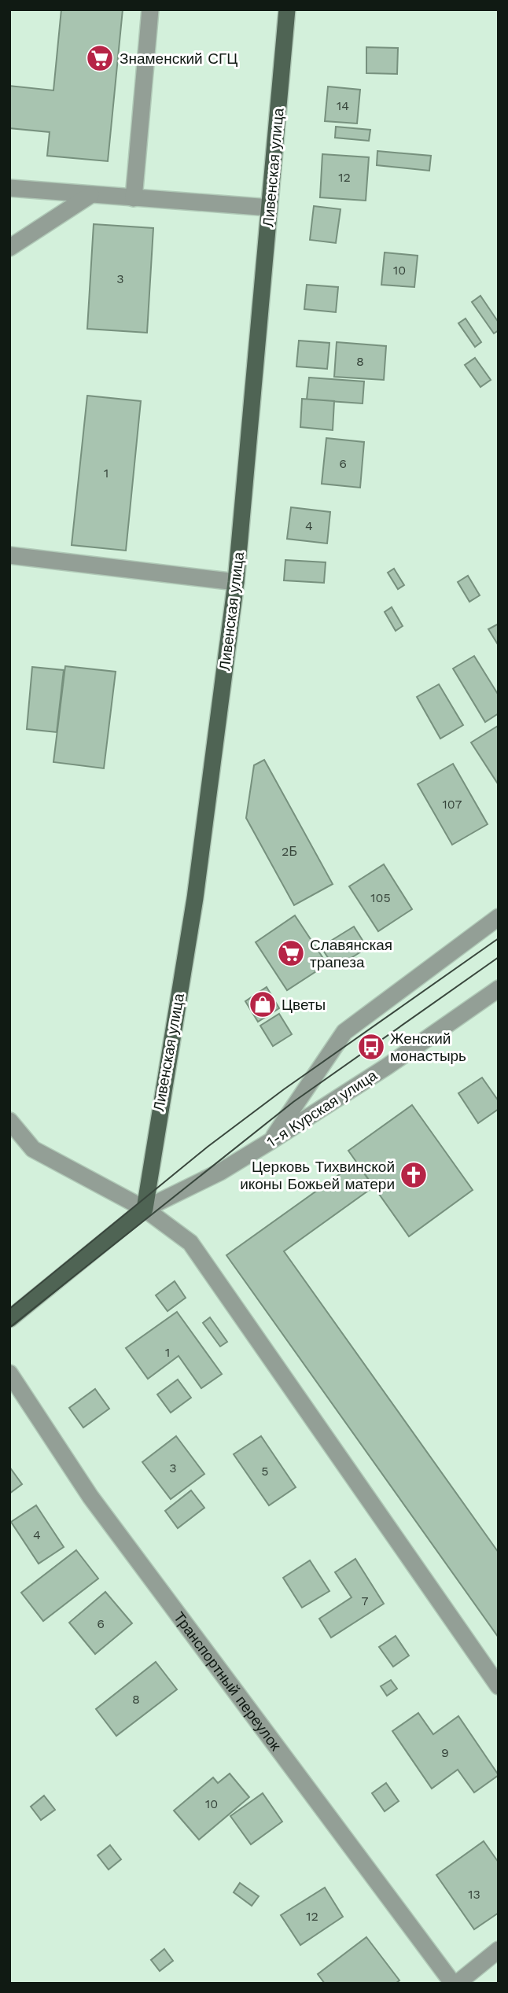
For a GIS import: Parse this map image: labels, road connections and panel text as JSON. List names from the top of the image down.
{
  "streets": {
    "main road": ["Ливенская улица", "1-я Курская улица"],
    "street": ["Транспортный переулок"]
  },
  "crossings": [
    ["Ливенская улица", "1-я Курская улица"]
  ],
  "places": {
    "supermarket": ["Знаменский СГЦ", "Славянская трапеза"],
    "shop": ["Цветы"],
    "bus stop": ["Женский монастырь"],
    "church": ["Церковь Тихвинской иконы Божьей матери"]
  },
  "house_numbers": [
    "14",
    "12",
    "10",
    "3",
    "8",
    "6",
    "1",
    "4",
    "107",
    "2Б",
    "105",
    "1",
    "3",
    "5",
    "4",
    "7",
    "6",
    "8",
    "9",
    "10",
    "13",
    "12"
  ]
}
